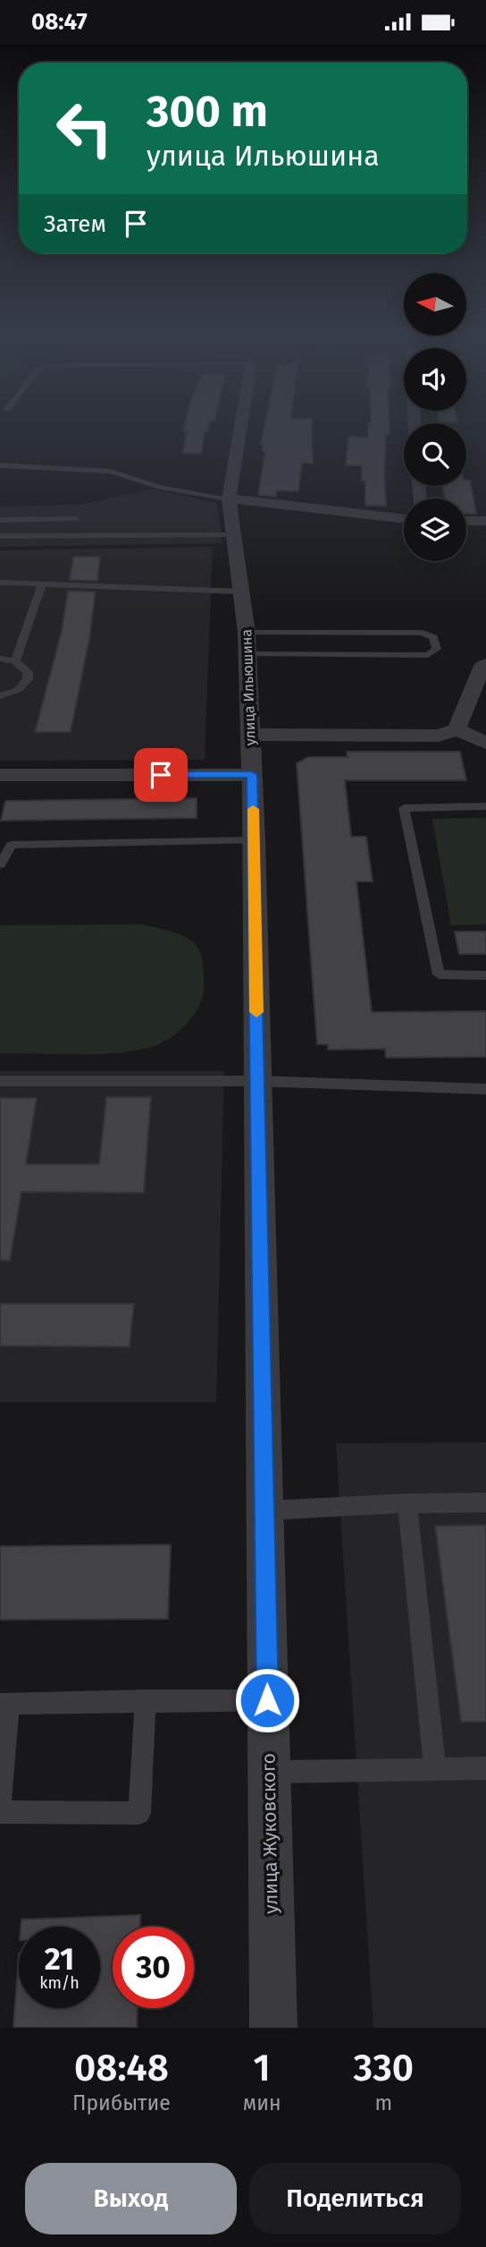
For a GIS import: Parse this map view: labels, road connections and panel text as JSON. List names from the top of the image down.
{
  "streets": {
    "street": ["улица Ильюшина", "улица Жуковского"]
  },
  "crossings": [
    ["улица Ильюшина", "улица Жуковского"]
  ],
  "north": "left",
  "page": {
    "status": "08:47",
    "turn": ["300 m", "улица Ильюшина"],
    "then": "Затем",
    "speed": "21 km/h",
    "limit": "30",
    "eta": [
      "08:48",
      "Прибытие",
      "1",
      "мин",
      "330",
      "m"
    ],
    "buttons": ["Выход", "Поделиться"]
  }
}
